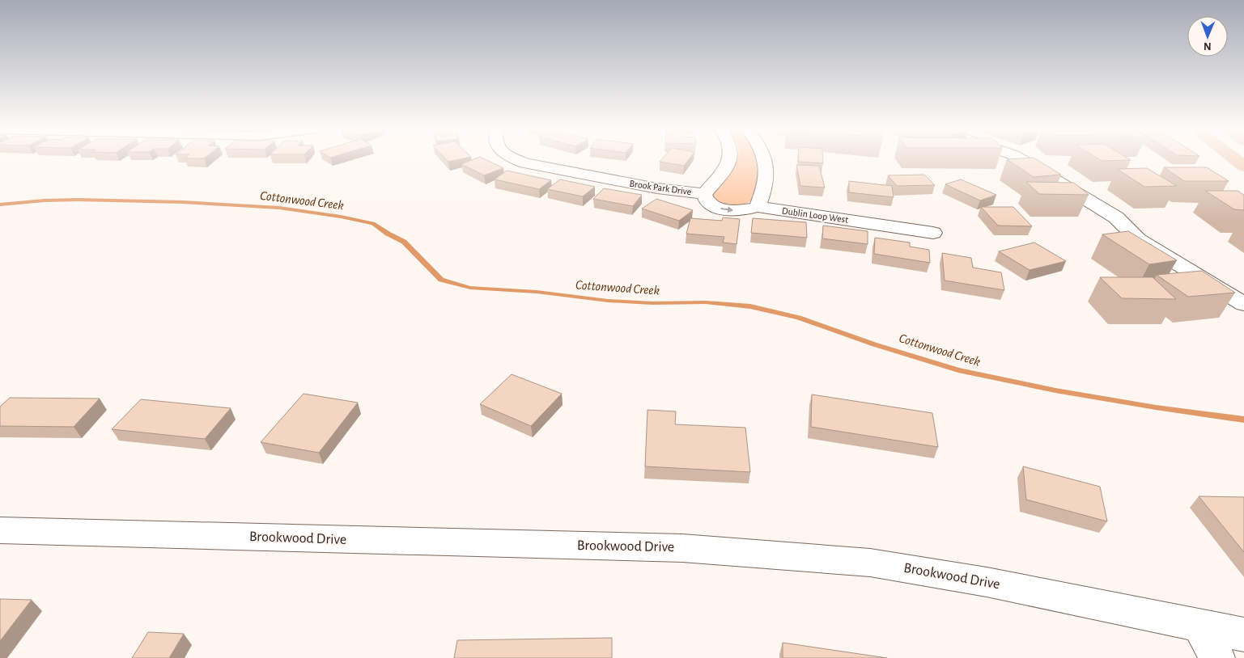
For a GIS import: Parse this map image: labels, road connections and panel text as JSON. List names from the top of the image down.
{
  "streets": {
    "street": ["Brook Park Drive", "Dublin Loop West", "Brookwood Drive"]
  },
  "crossings": [
    ["Brook Park Drive", "Dublin Loop West"]
  ],
  "water": ["Cottonwood Creek"],
  "north": "bottom"
}
